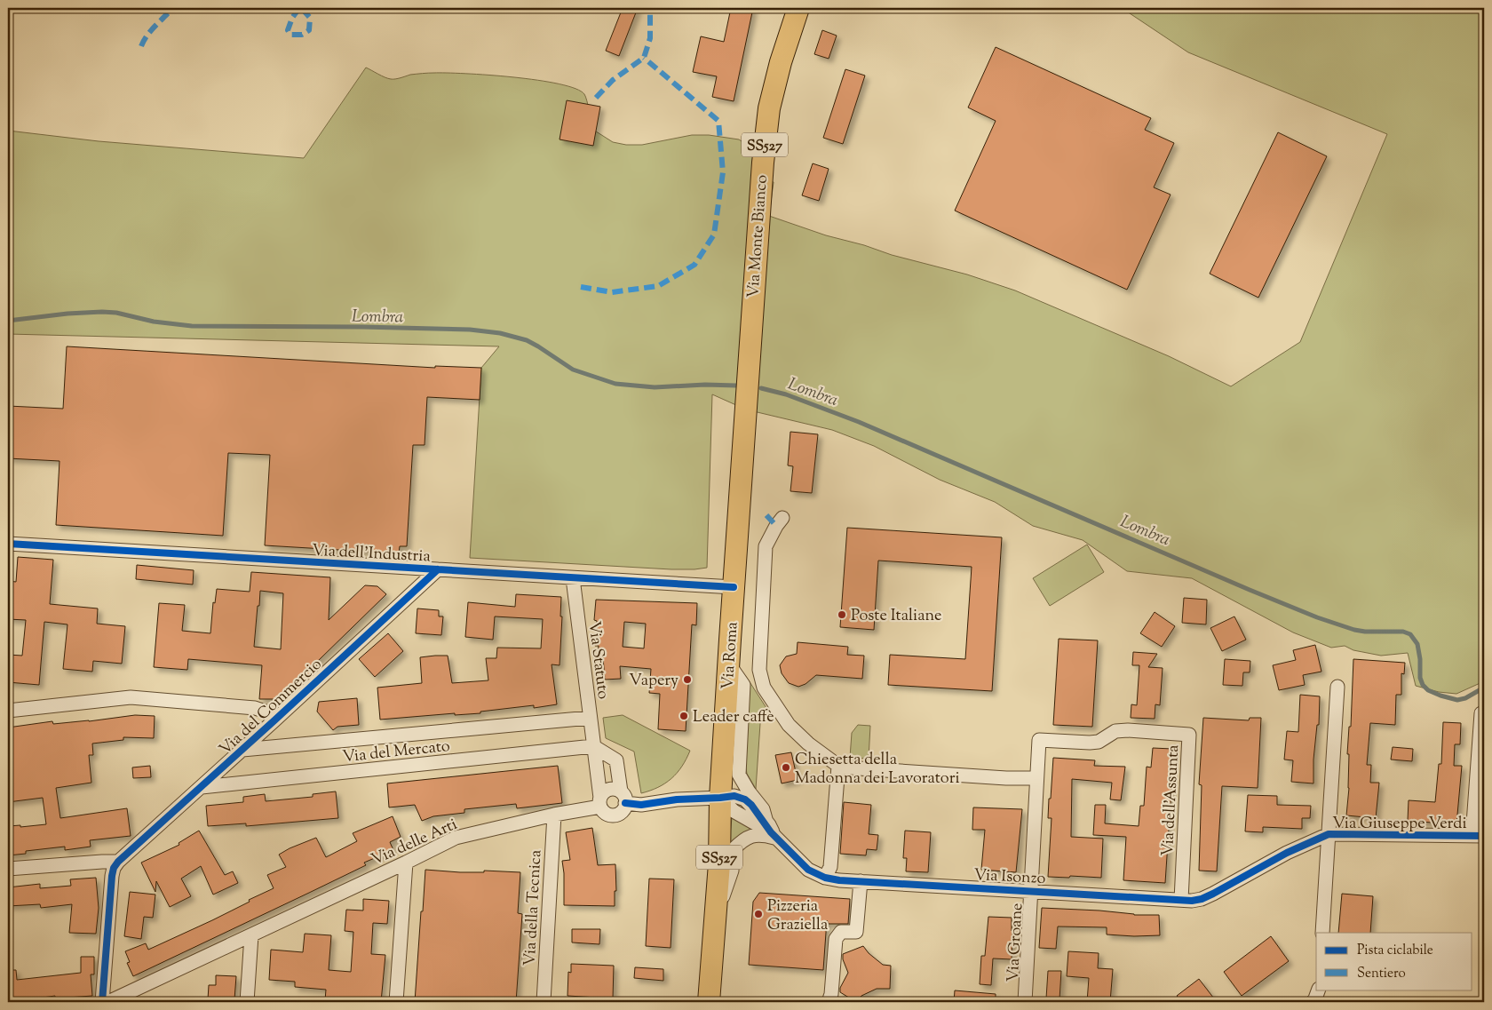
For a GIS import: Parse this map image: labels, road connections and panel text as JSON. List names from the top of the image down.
{
  "streets": {
    "main road": ["SS527", "Via Monte Bianco", "Via Roma"],
    "street": [
      "Via dell'Industria",
      "Via Statuto",
      "Via del Commercio",
      "Via del Mercato",
      "Via dell'Assunta",
      "Via Giuseppe Verdi",
      "Via delle Arti",
      "Via Isonzo",
      "Via della Tecnica",
      "Via Groane"
    ]
  },
  "crossings": [
    ["Via Monte Bianco", "Via Roma"],
    ["Via dell'Industria", "Via Roma"],
    ["Via dell'Industria", "Via Statuto"],
    ["Via dell'Industria", "Via del Commercio"],
    ["Via Roma", "Via Isonzo"],
    ["Via Statuto", "Via del Mercato"],
    ["Via Statuto", "Via delle Arti"],
    ["Via del Commercio", "Via del Mercato"],
    ["Via dell'Assunta", "Via Isonzo"],
    ["Via dell'Assunta", "Via Groane"],
    ["Via Giuseppe Verdi", "Via Isonzo"],
    ["Via delle Arti", "Via della Tecnica"],
    ["Via Isonzo", "Via Groane"]
  ],
  "water": ["Lombra"],
  "places": [
    "Poste Italiane",
    "Vapery",
    "Leader caffè",
    "Chiesetta della Madonna dei Lavoratori",
    "Pizzeria Graziella"
  ],
  "legend": ["Pista ciclabile", "Sentiero"]
}
